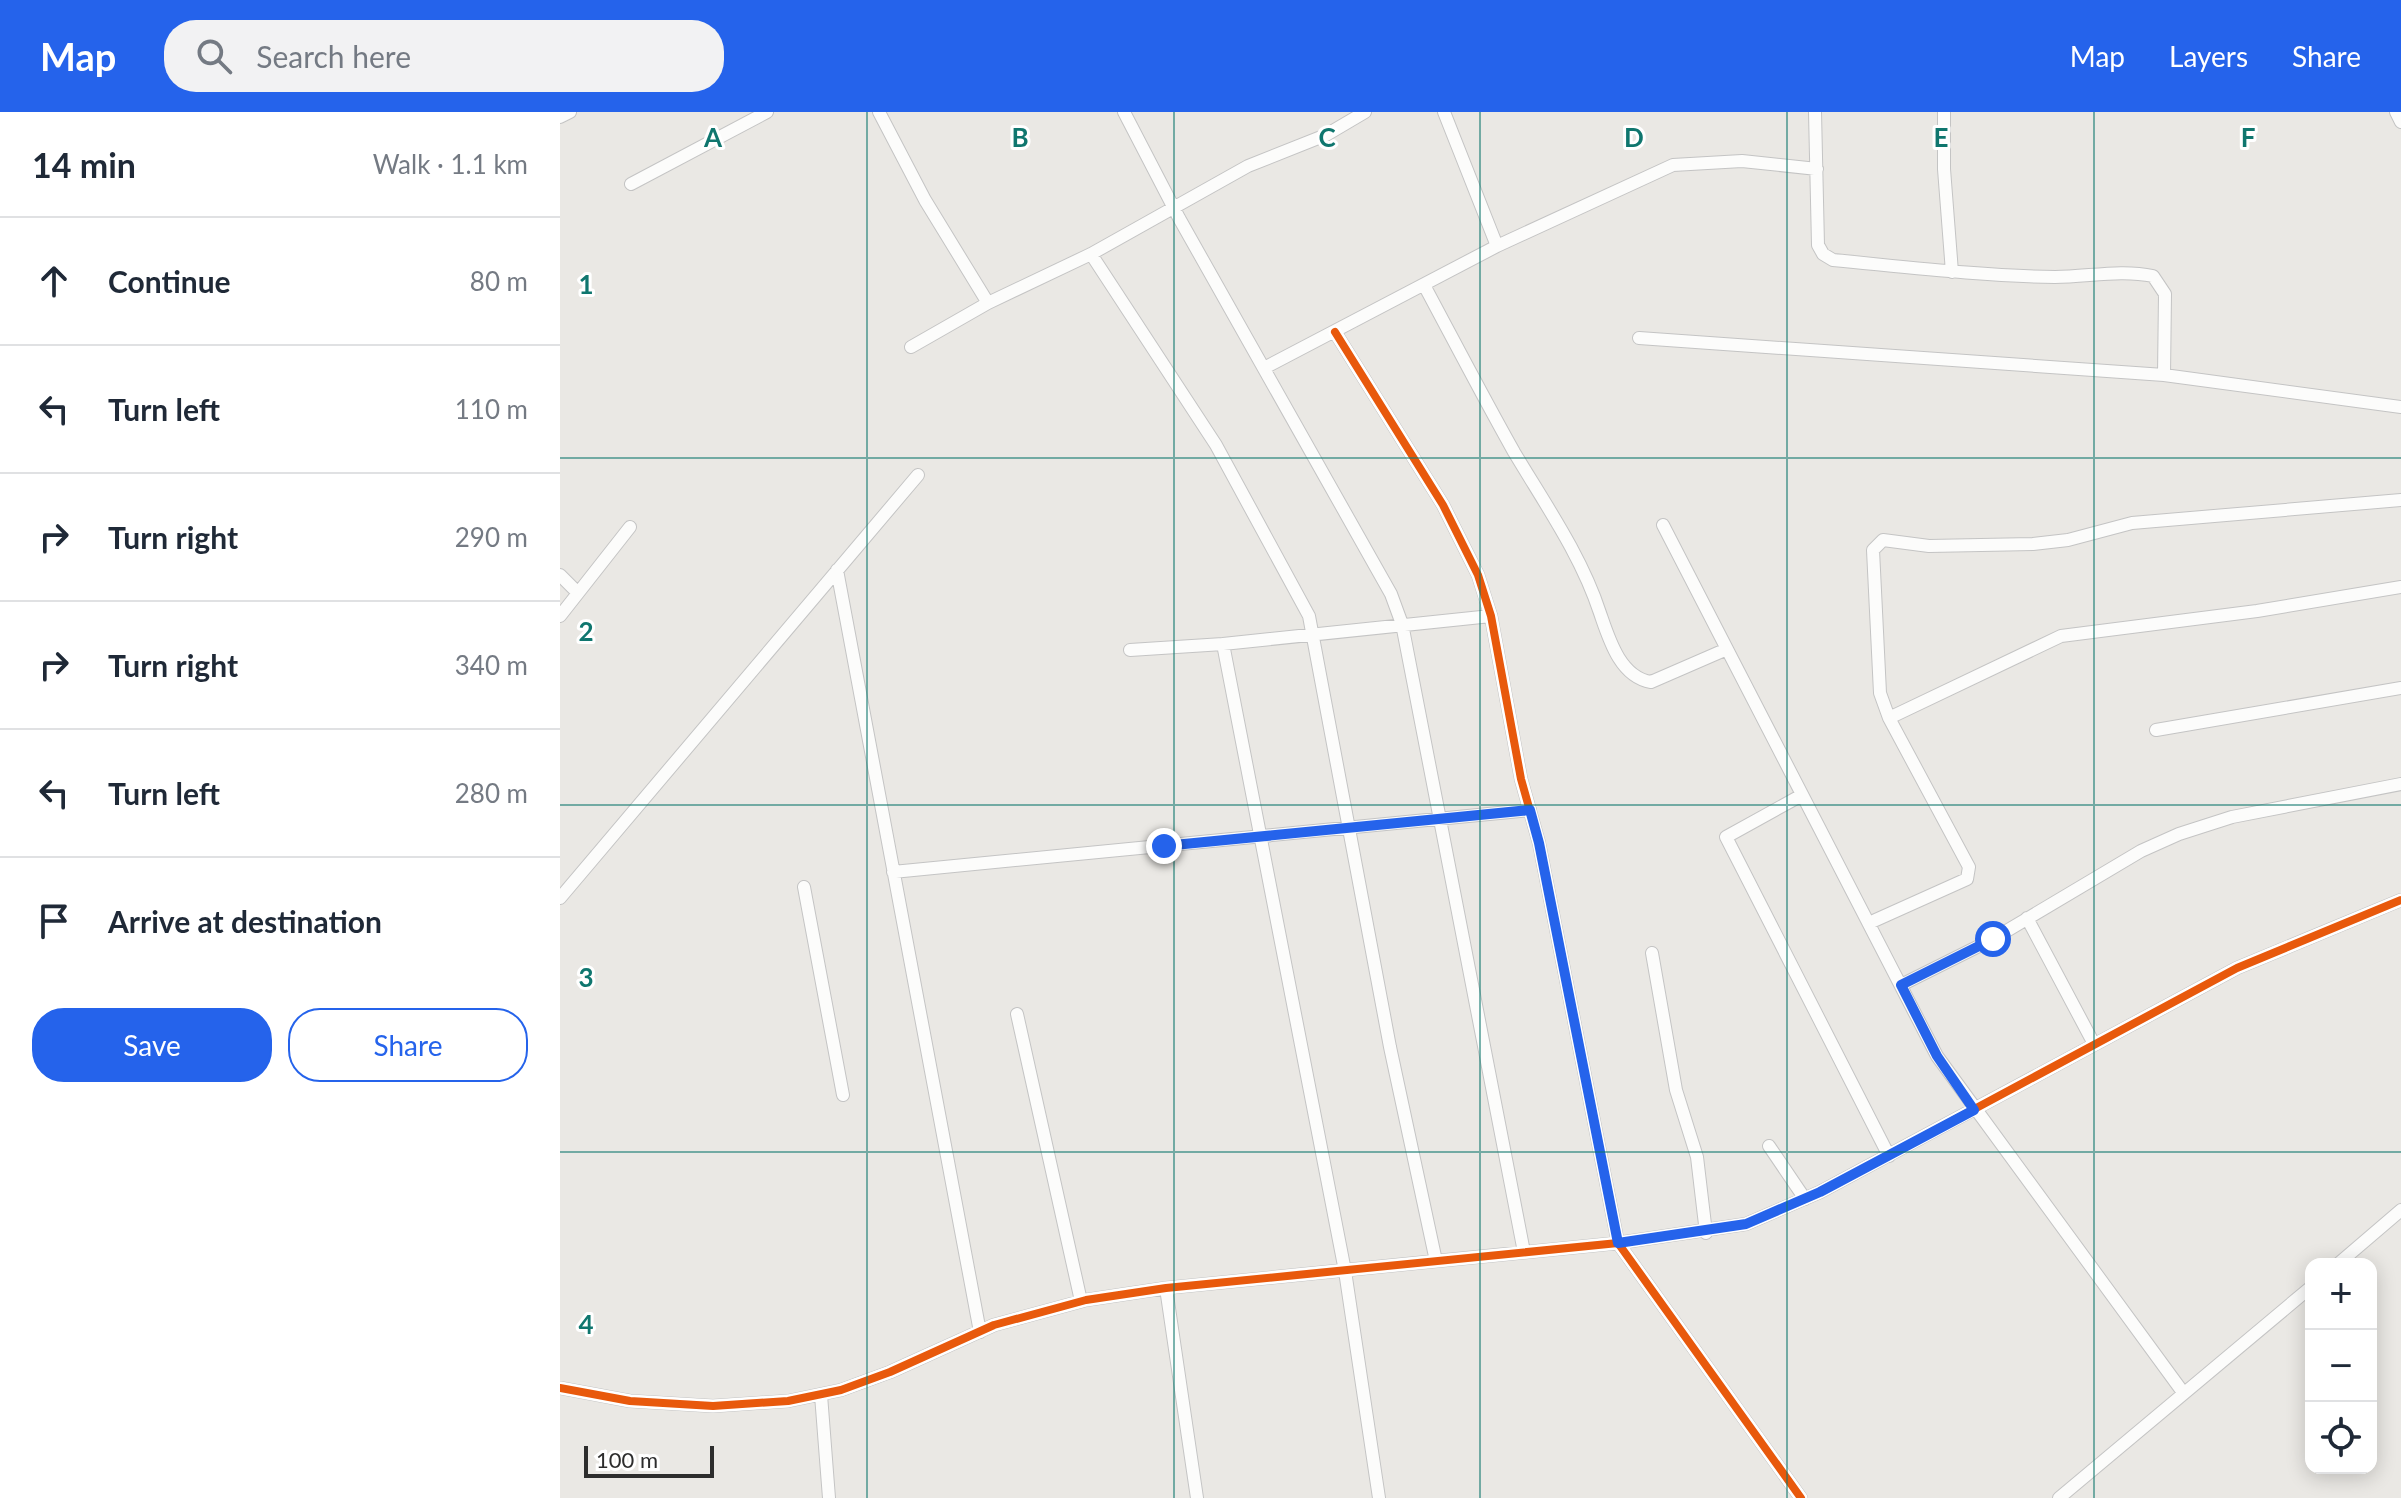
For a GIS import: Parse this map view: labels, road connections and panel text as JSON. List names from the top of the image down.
{
  "scale_bar": "100 m",
  "page": {
    "header": "Map",
    "search": "Search here",
    "nav": ["Map", "Layers", "Share"],
    "heading": ["14 min", "Walk · 1.1 km"],
    "list": [
      ["Continue", "80 m"],
      ["Turn left", "110 m"],
      ["Turn right", "290 m"],
      ["Turn right", "340 m"],
      ["Turn left", "280 m"],
      "Arrive at destination"
    ],
    "buttons": ["Save", "Share"],
    "map_buttons": ["+", "−"],
    "scale": "100 m"
  },
  "grid": {
    "columns": [
      "A",
      "B",
      "C",
      "D",
      "E",
      "F"
    ],
    "rows": [
      "1",
      "2",
      "3",
      "4"
    ]
  }
}
